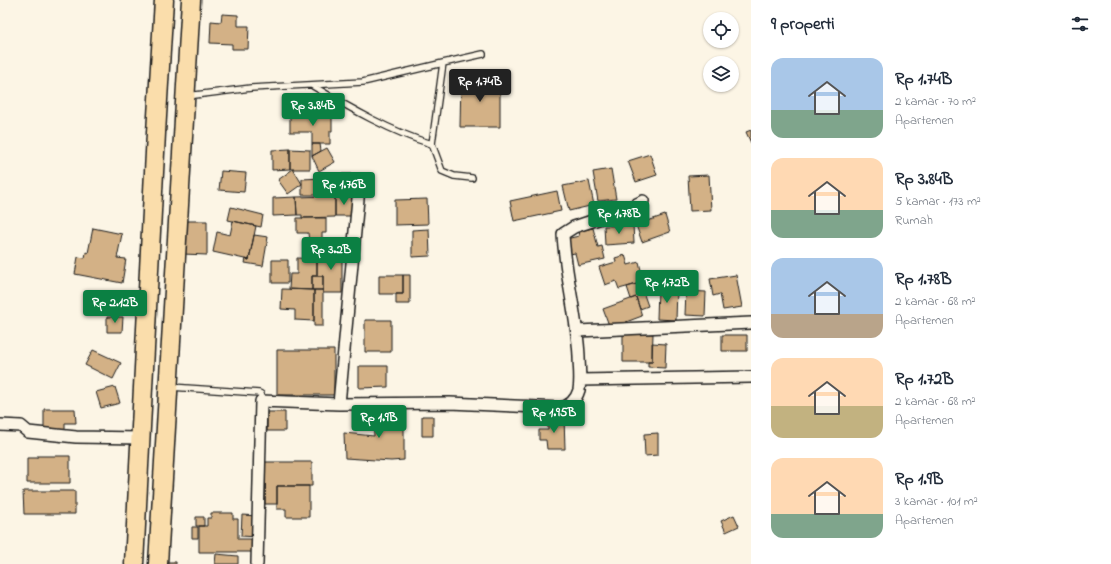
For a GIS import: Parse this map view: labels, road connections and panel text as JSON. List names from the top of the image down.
{
  "page": {
    "heading": "9 properti",
    "list": [
      {
        "name": "Rp 1.74B",
        "note": "2 kamar · 70 m² · Apartemen"
      },
      {
        "name": "Rp 3.84B",
        "note": "5 kamar · 173 m² · Rumah"
      },
      {
        "name": "Rp 1.78B",
        "note": "2 kamar · 68 m² · Apartemen"
      },
      {
        "name": "Rp 1.72B",
        "note": "2 kamar · 68 m² · Apartemen"
      },
      {
        "name": "Rp 1.9B",
        "note": "3 kamar · 101 m² · Apartemen"
      }
    ],
    "price": [
      "Rp 1.74B",
      "Rp 3.84B",
      "Rp 1.76B",
      "Rp 1.78B",
      "Rp 3.2B",
      "Rp 1.72B",
      "Rp 2.12B",
      "Rp 1.95B",
      "Rp 1.9B"
    ]
  }
}
